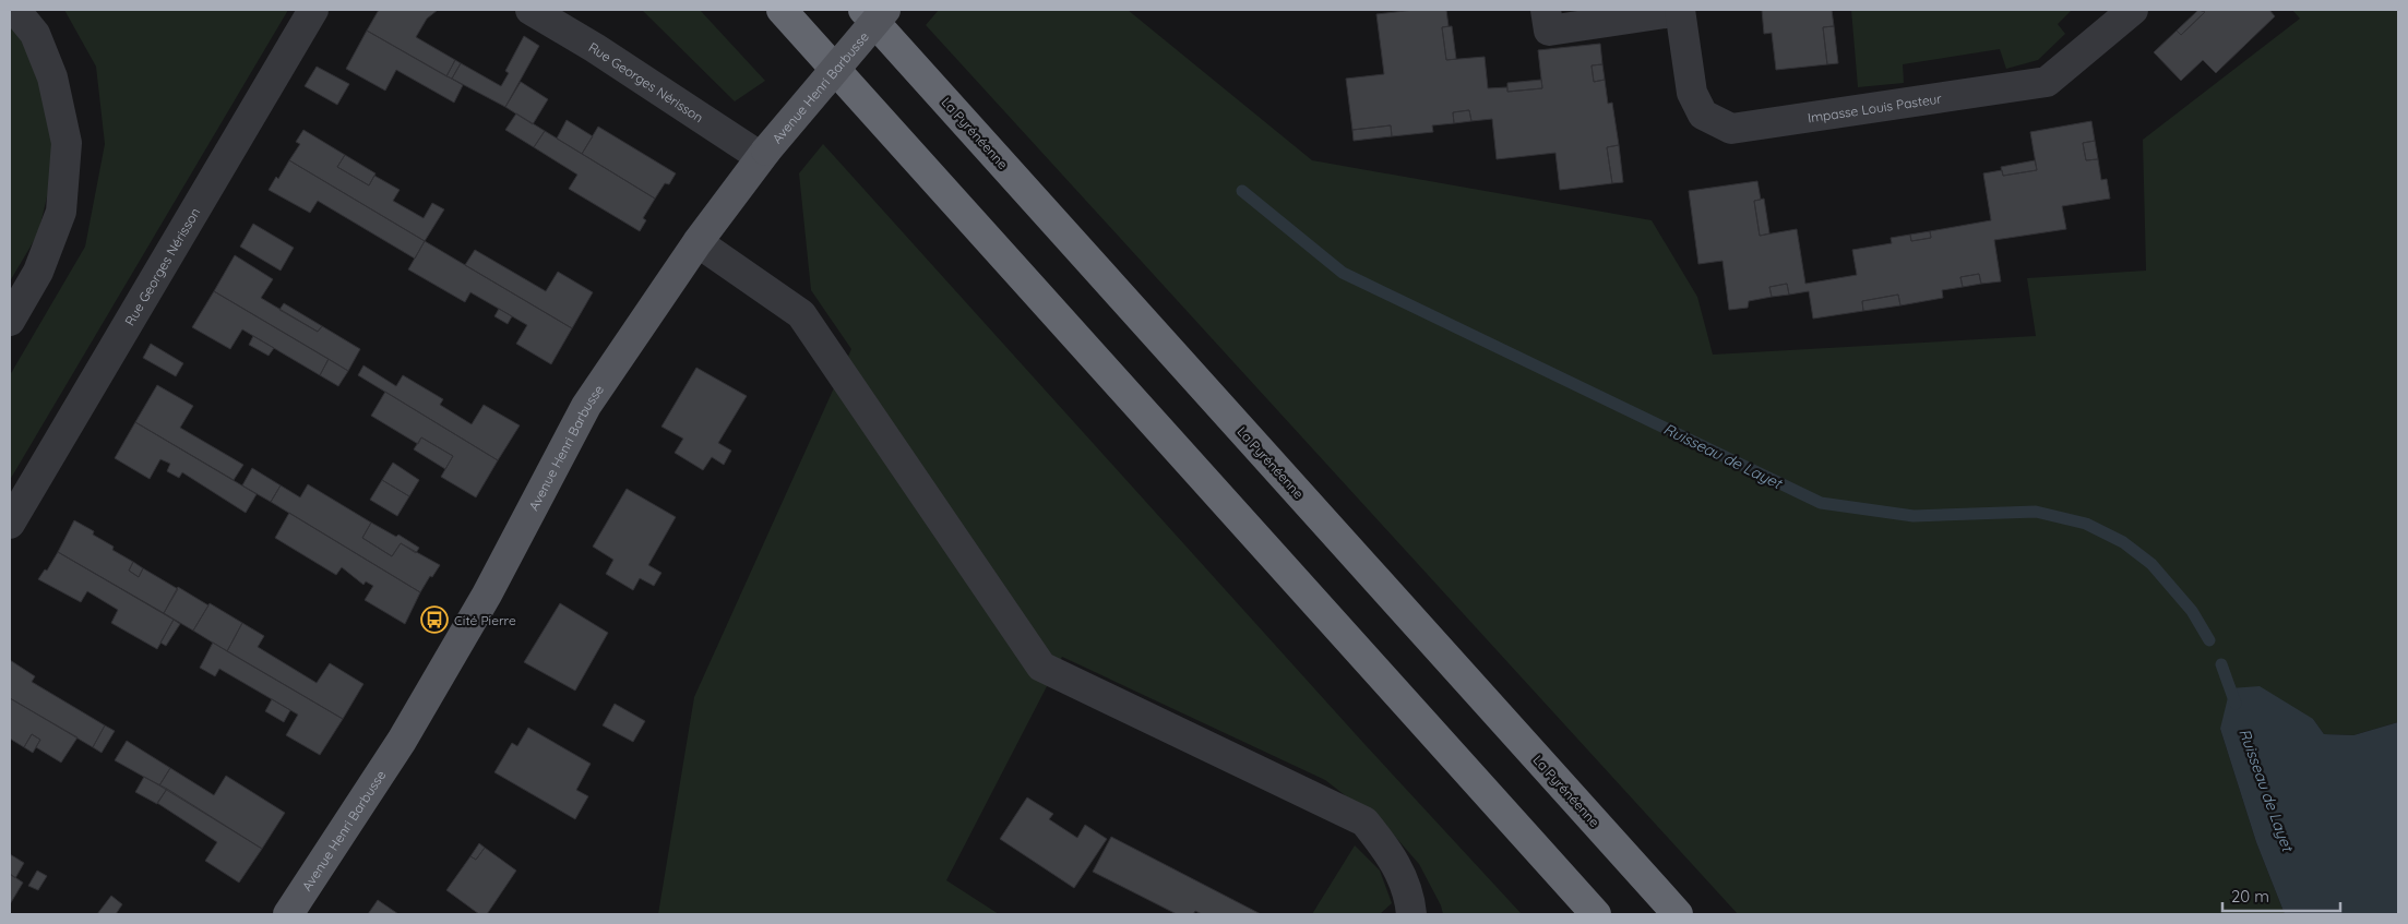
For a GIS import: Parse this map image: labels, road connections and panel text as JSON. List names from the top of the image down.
{
  "streets": {
    "highway": ["La Pyrénéenne"],
    "main road": ["Avenue Henri Barbusse"],
    "street": ["Rue Georges Nérisson", "Impasse Louis Pasteur"]
  },
  "crossings": [
    ["Rue Georges Nérisson", "Avenue Henri Barbusse"]
  ],
  "water": ["Ruisseau de Layet"],
  "places": {
    "bus stop": ["Cité Pierre"]
  },
  "scale_bar": "20 m"
}
